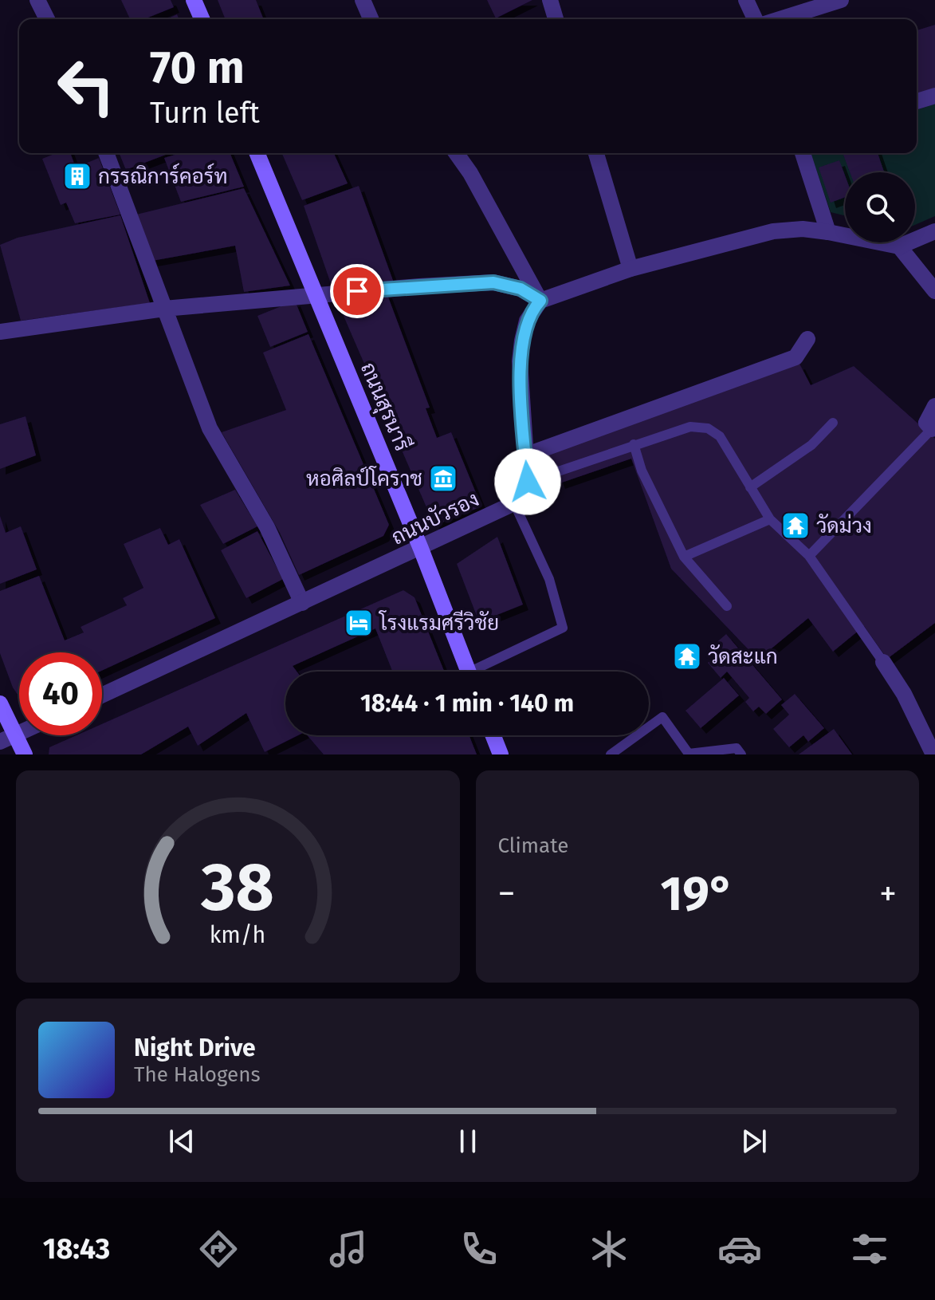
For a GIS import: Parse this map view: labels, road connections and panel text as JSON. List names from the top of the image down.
{
  "streets": {
    "main road": ["ถนนสุรนารี"],
    "street": ["ถนนบัวรอง"]
  },
  "crossings": [
    ["ถนนสุรนารี", "ถนนบัวรอง"]
  ],
  "places": {
    "building": ["กรรณิการ์คอร์ท"],
    "museum": ["หอศิลป์โคราช"],
    "temple": ["วัดม่วง", "วัดสะแก"],
    "hotel": ["โรงแรมศรีวิชัย"]
  },
  "page": {
    "turn": ["70 m", "Turn left"],
    "limit": "40",
    "trip": "18:44 · 1 min · 140 m",
    "tile": "Climate",
    "heat": ["−", "19°", "+"],
    "song": ["Night Drive", "The Halogens"],
    "tabs": "18:43",
    "gauge": ["38", "km/h"]
  }
}
